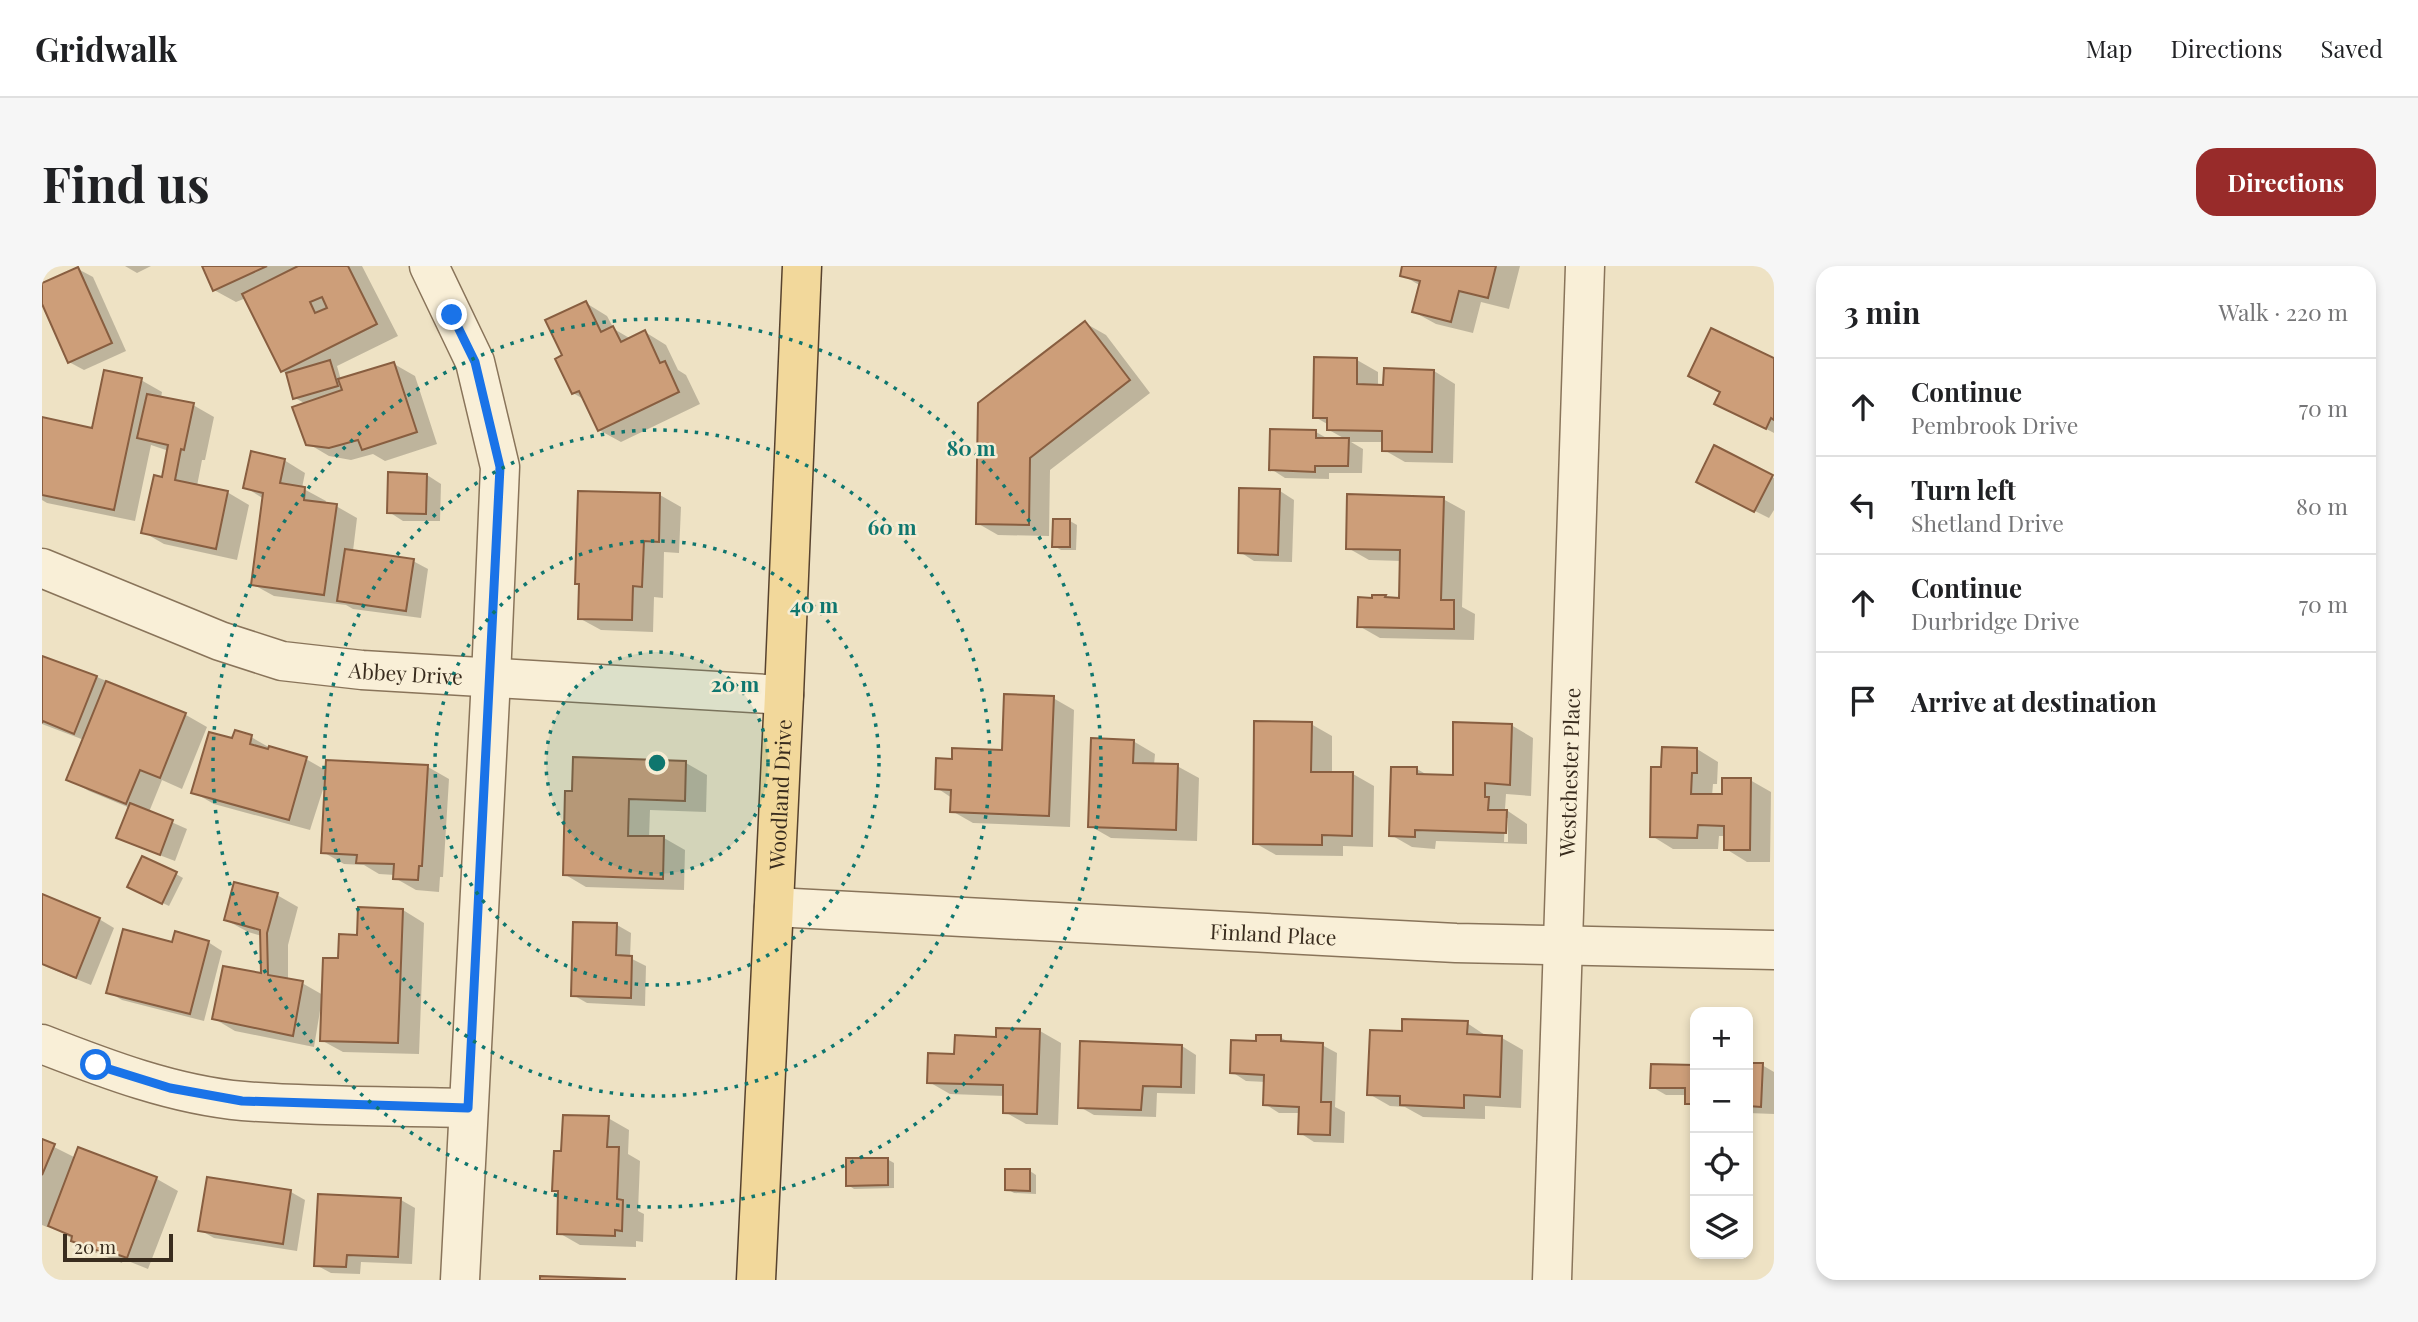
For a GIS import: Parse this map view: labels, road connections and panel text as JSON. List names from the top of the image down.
{
  "streets": {
    "main road": ["Woodland Drive"],
    "street": ["Abbey Drive", "Westchester Place", "Finland Place"]
  },
  "crossings": [
    ["Abbey Drive", "Woodland Drive"],
    ["Westchester Place", "Finland Place"],
    ["Woodland Drive", "Finland Place"]
  ],
  "scale_bar": "20 m",
  "page": {
    "header": "Gridwalk",
    "nav": ["Map", "Directions", "Saved"],
    "buttons": "Directions",
    "title": "Find us",
    "heading": ["3 min", "Walk · 220 m"],
    "list": [
      ["Continue", "Pembrook Drive", "70 m"],
      ["Turn left", "Shetland Drive", "80 m"],
      ["Continue", "Durbridge Drive", "70 m"],
      "Arrive at destination"
    ],
    "map_buttons": ["+", "−"],
    "scale": "20 m"
  },
  "rings": [
    "80 m",
    "60 m",
    "40 m",
    "20 m"
  ]
}
